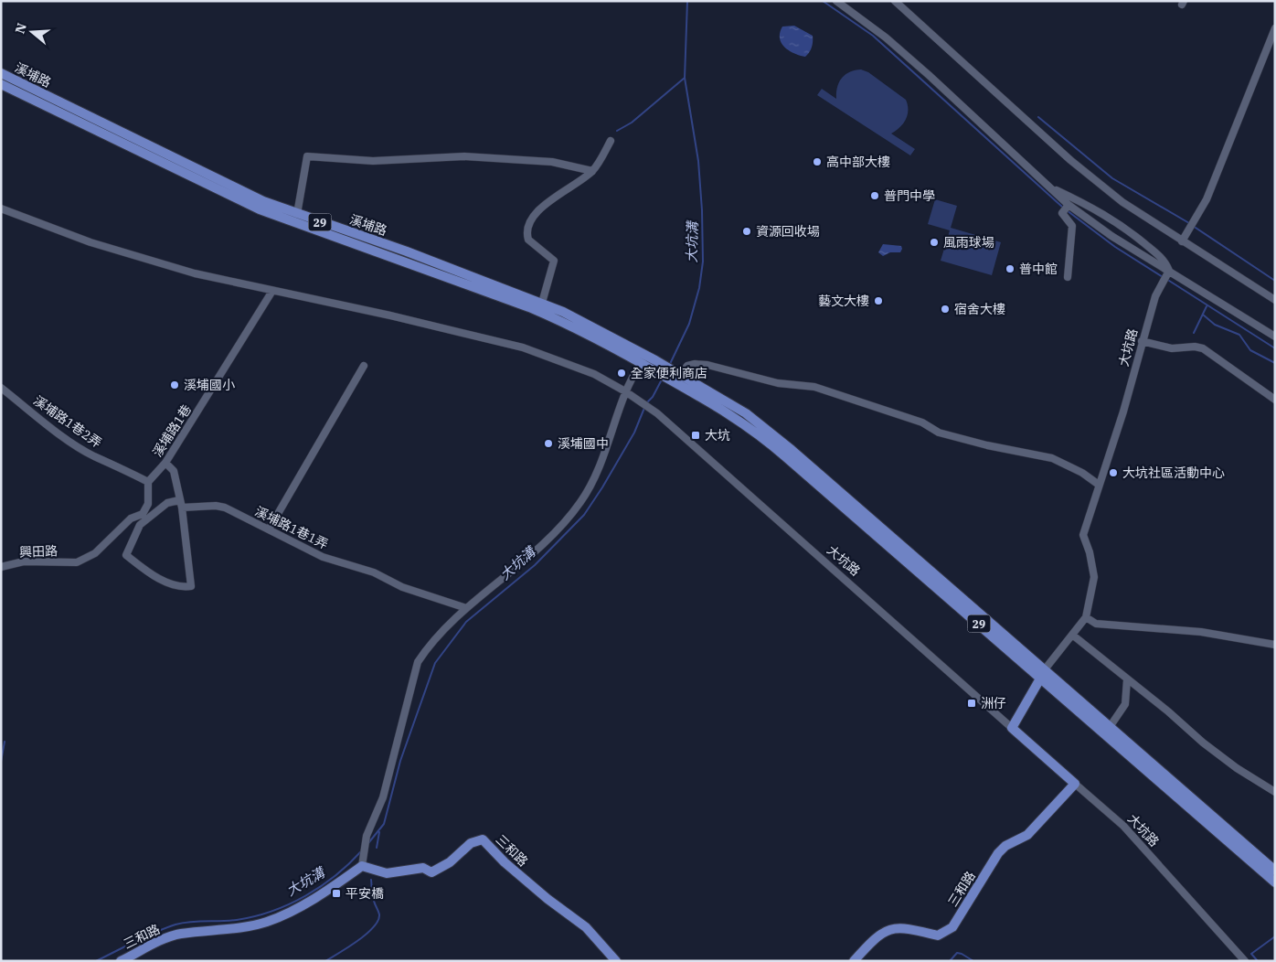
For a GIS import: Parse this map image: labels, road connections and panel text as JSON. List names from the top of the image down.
{
  "streets": {
    "main road": [
      "溪埔路",
      "29",
      "大坑路",
      "三和路"
    ],
    "street": [
      "溪埔路1巷2弄",
      "溪埔路1巷",
      "溪埔路1巷1弄",
      "興田路"
    ]
  },
  "crossings": [
    ["溪埔路", "29"],
    ["29", "大坑路"],
    ["大坑路", "三和路"],
    ["溪埔路1巷2弄", "溪埔路1巷"],
    ["溪埔路1巷2弄", "興田路"],
    ["溪埔路1巷", "溪埔路1巷1弄"],
    ["溪埔路1巷", "興田路"]
  ],
  "water": ["大坑溝"],
  "places": {
    "other": [
      "高中部大樓",
      "普門中學",
      "資源回收場",
      "風雨球場",
      "普中館",
      "藝文大樓",
      "宿舍大樓",
      "全家便利商店",
      "溪埔國小",
      "溪埔國中",
      "大坑社區活動中心"
    ],
    "transit": ["大坑", "洲仔", "平安橋"]
  },
  "north": "left"
}
